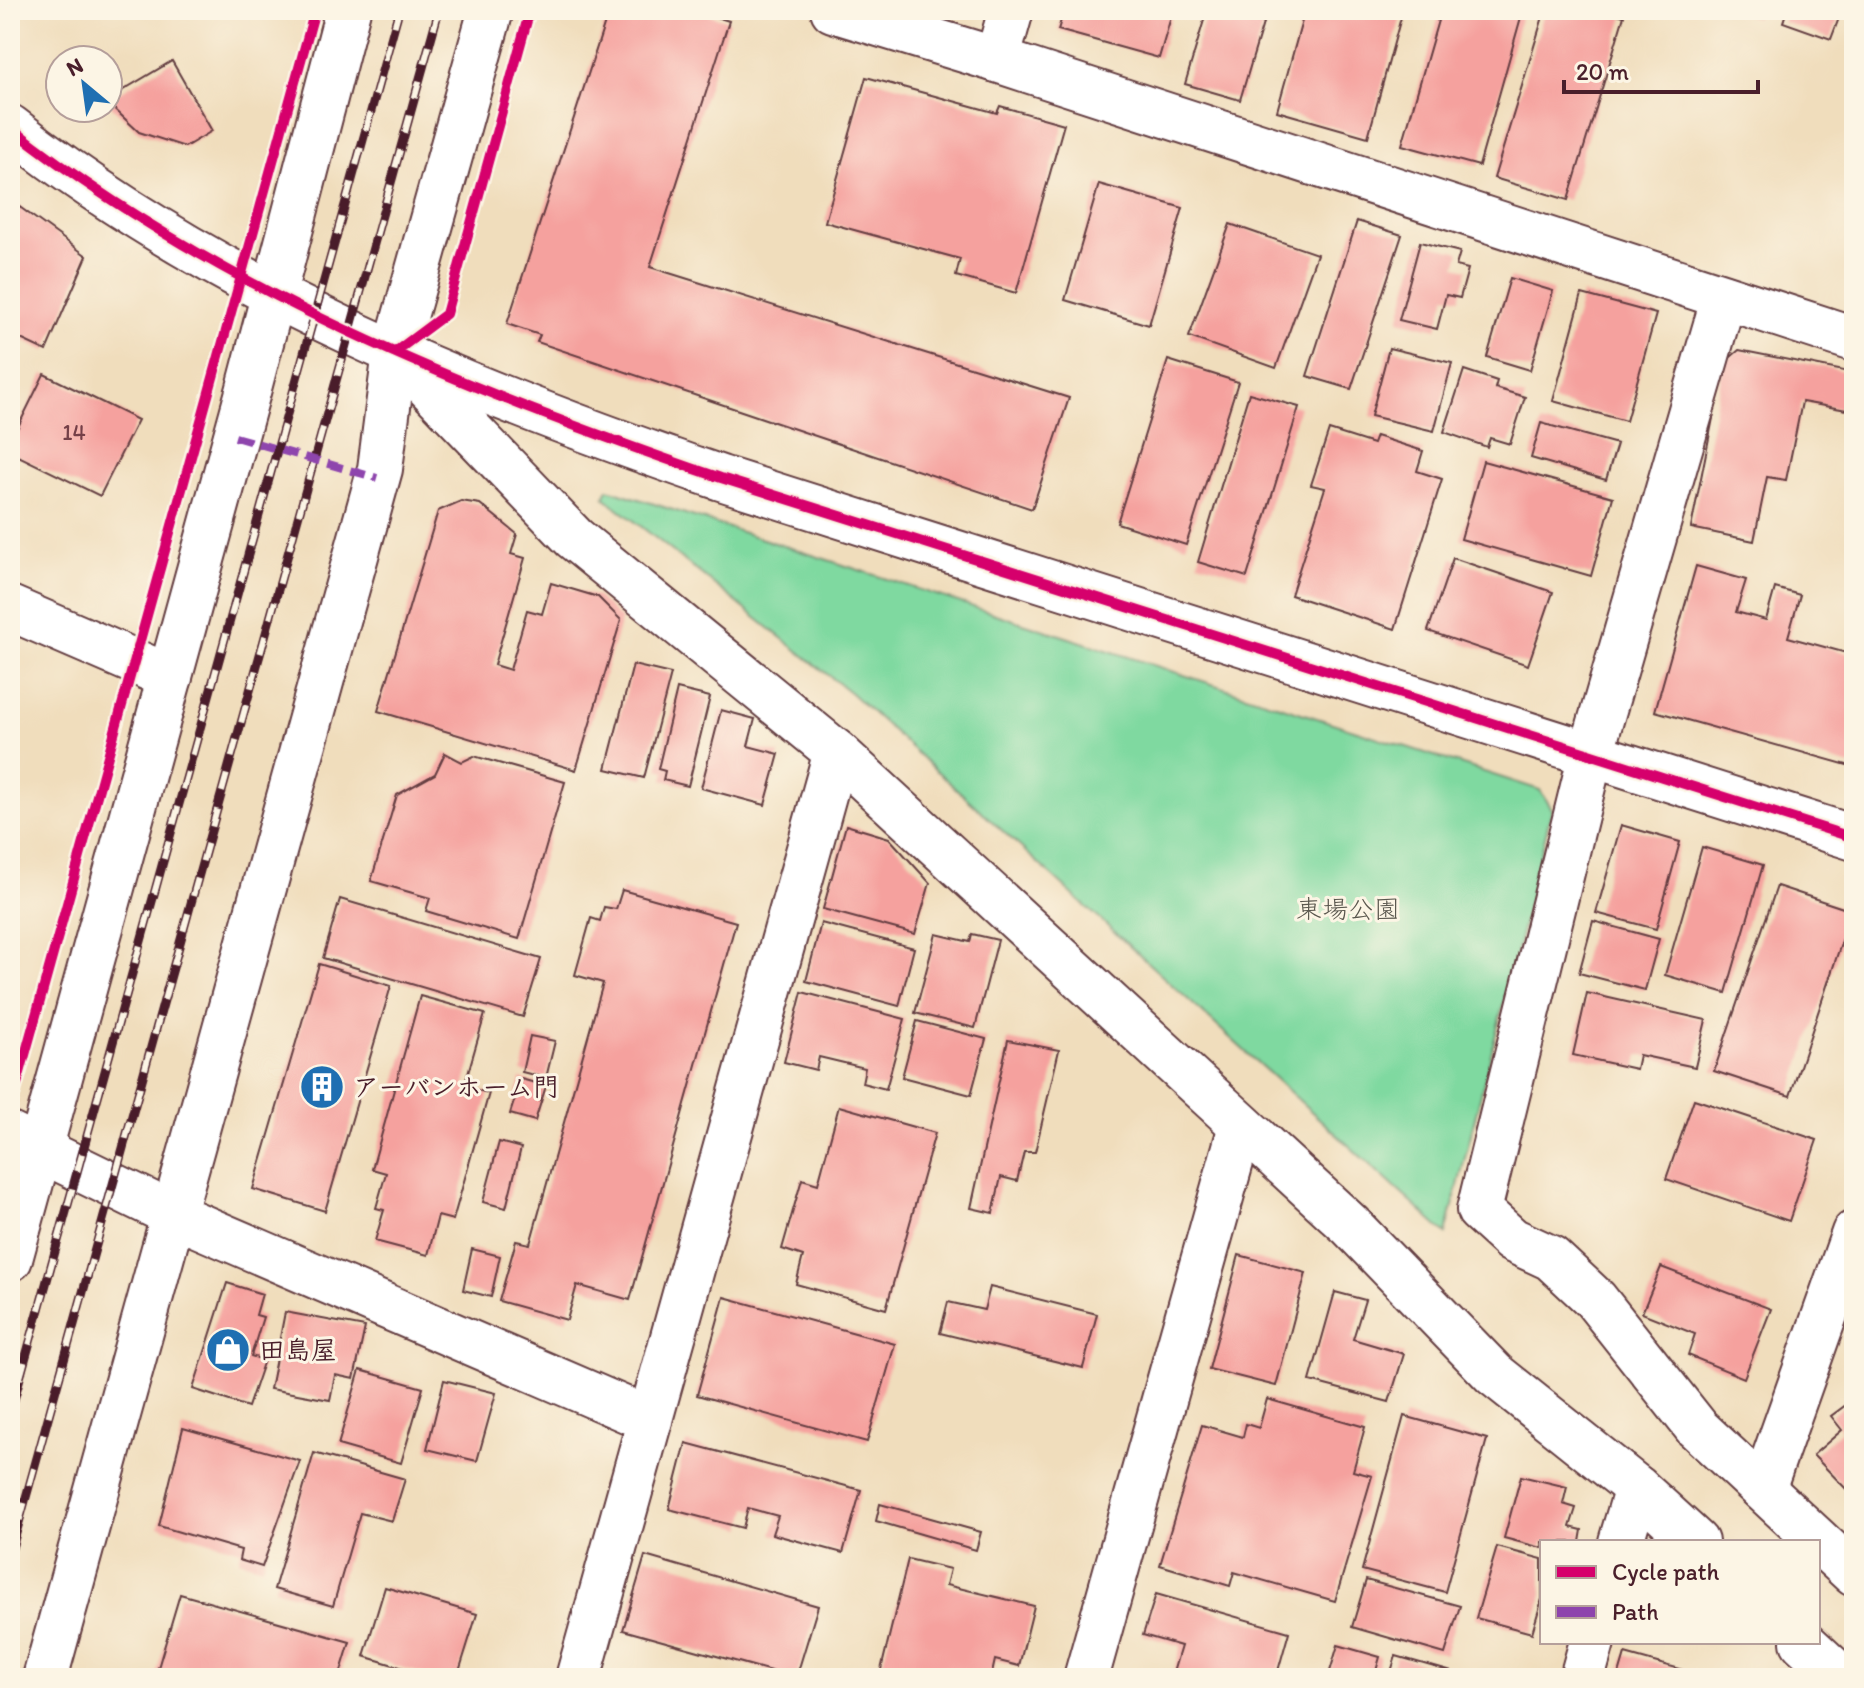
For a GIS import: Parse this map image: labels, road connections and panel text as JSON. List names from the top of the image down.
{
  "parks": ["東場公園"],
  "places": {
    "building": ["アーバンホーム門"],
    "shop": ["田島屋"]
  },
  "house_numbers": ["14"],
  "legend": ["Cycle path", "Path"],
  "scale_bar": "20 m",
  "north": "top left"
}
